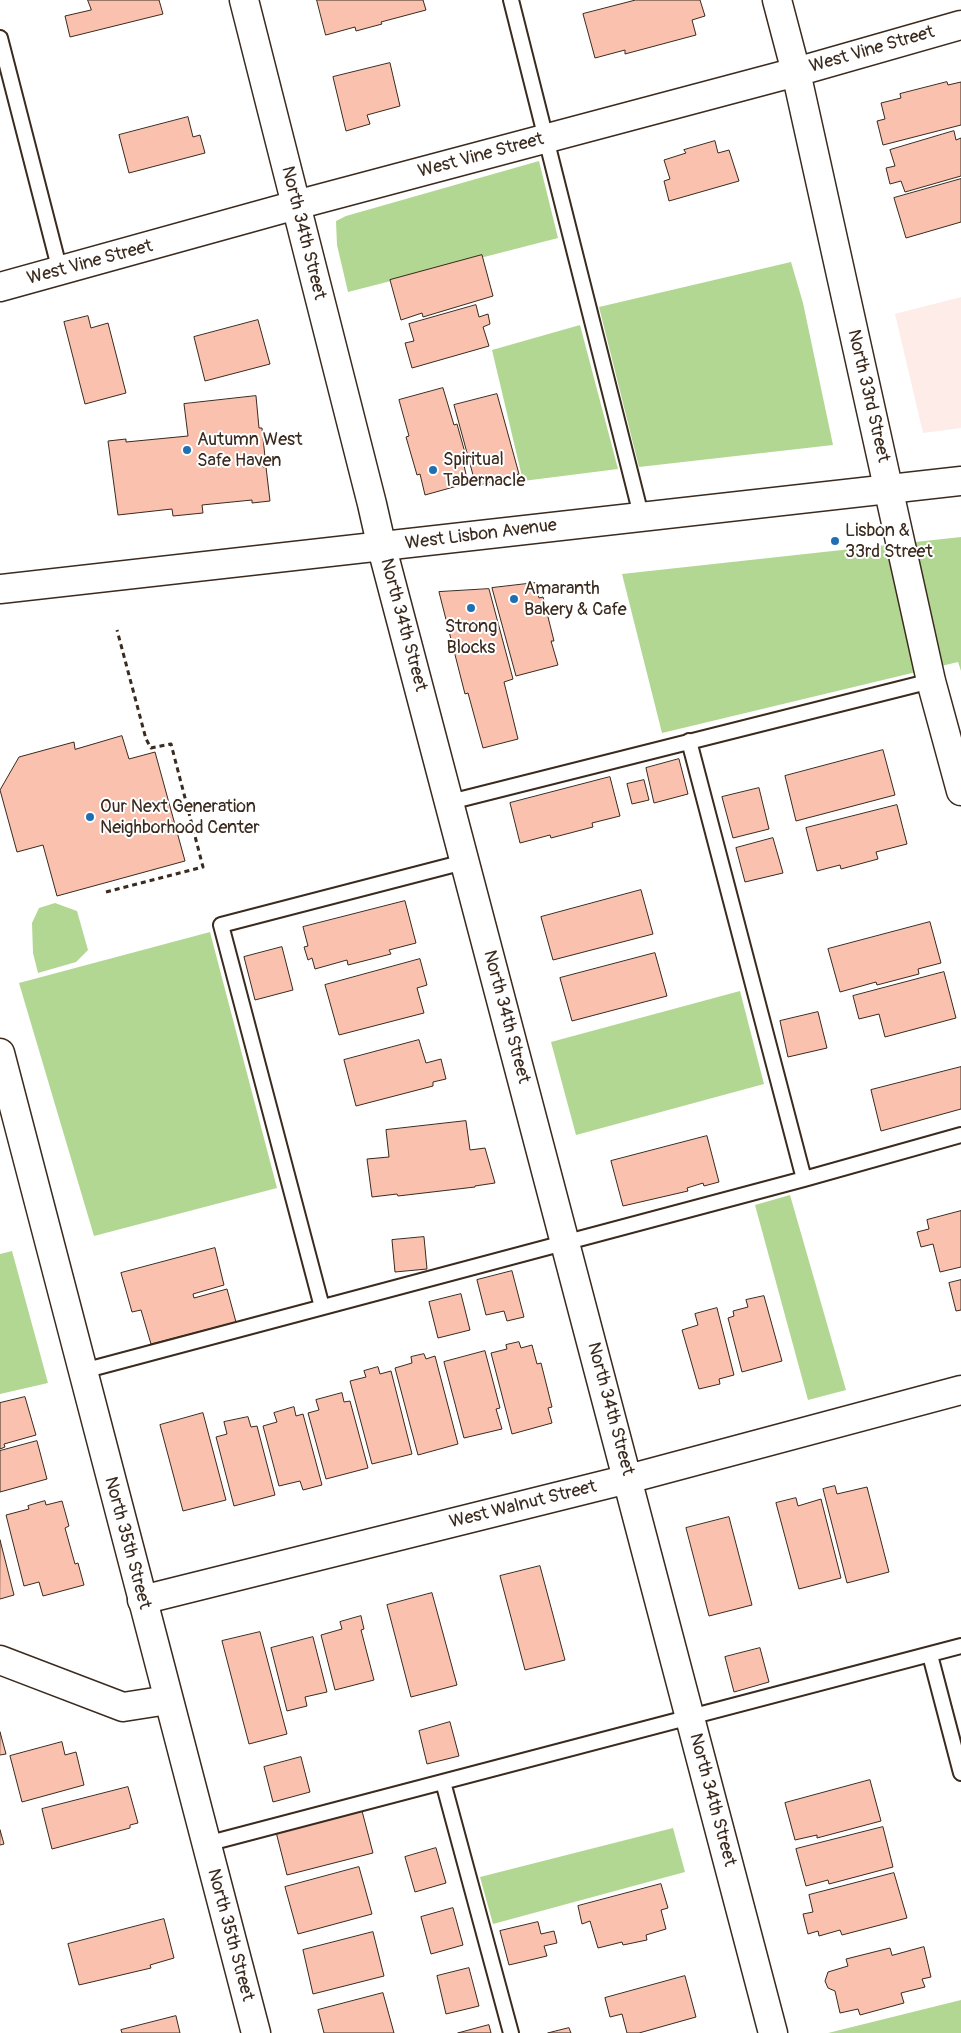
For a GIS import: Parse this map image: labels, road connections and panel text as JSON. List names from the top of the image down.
{
  "streets": {
    "street": [
      "West Vine Street",
      "North 34th Street",
      "North 33rd Street",
      "West Lisbon Avenue",
      "West Walnut Street",
      "North 35th Street"
    ]
  },
  "crossings": [
    ["West Vine Street", "North 34th Street"],
    ["West Vine Street", "North 33rd Street"],
    ["North 34th Street", "West Lisbon Avenue"],
    ["North 34th Street", "West Walnut Street"],
    ["North 33rd Street", "West Lisbon Avenue"],
    ["West Walnut Street", "North 35th Street"]
  ],
  "places": [
    "Autumn West Safe Haven",
    "Spiritual Tabernacle",
    "Lisbon & 33rd Street",
    "Amaranth Bakery & Cafe",
    "Strong Blocks",
    "Our Next Generation Neighborhood Center"
  ]
}
